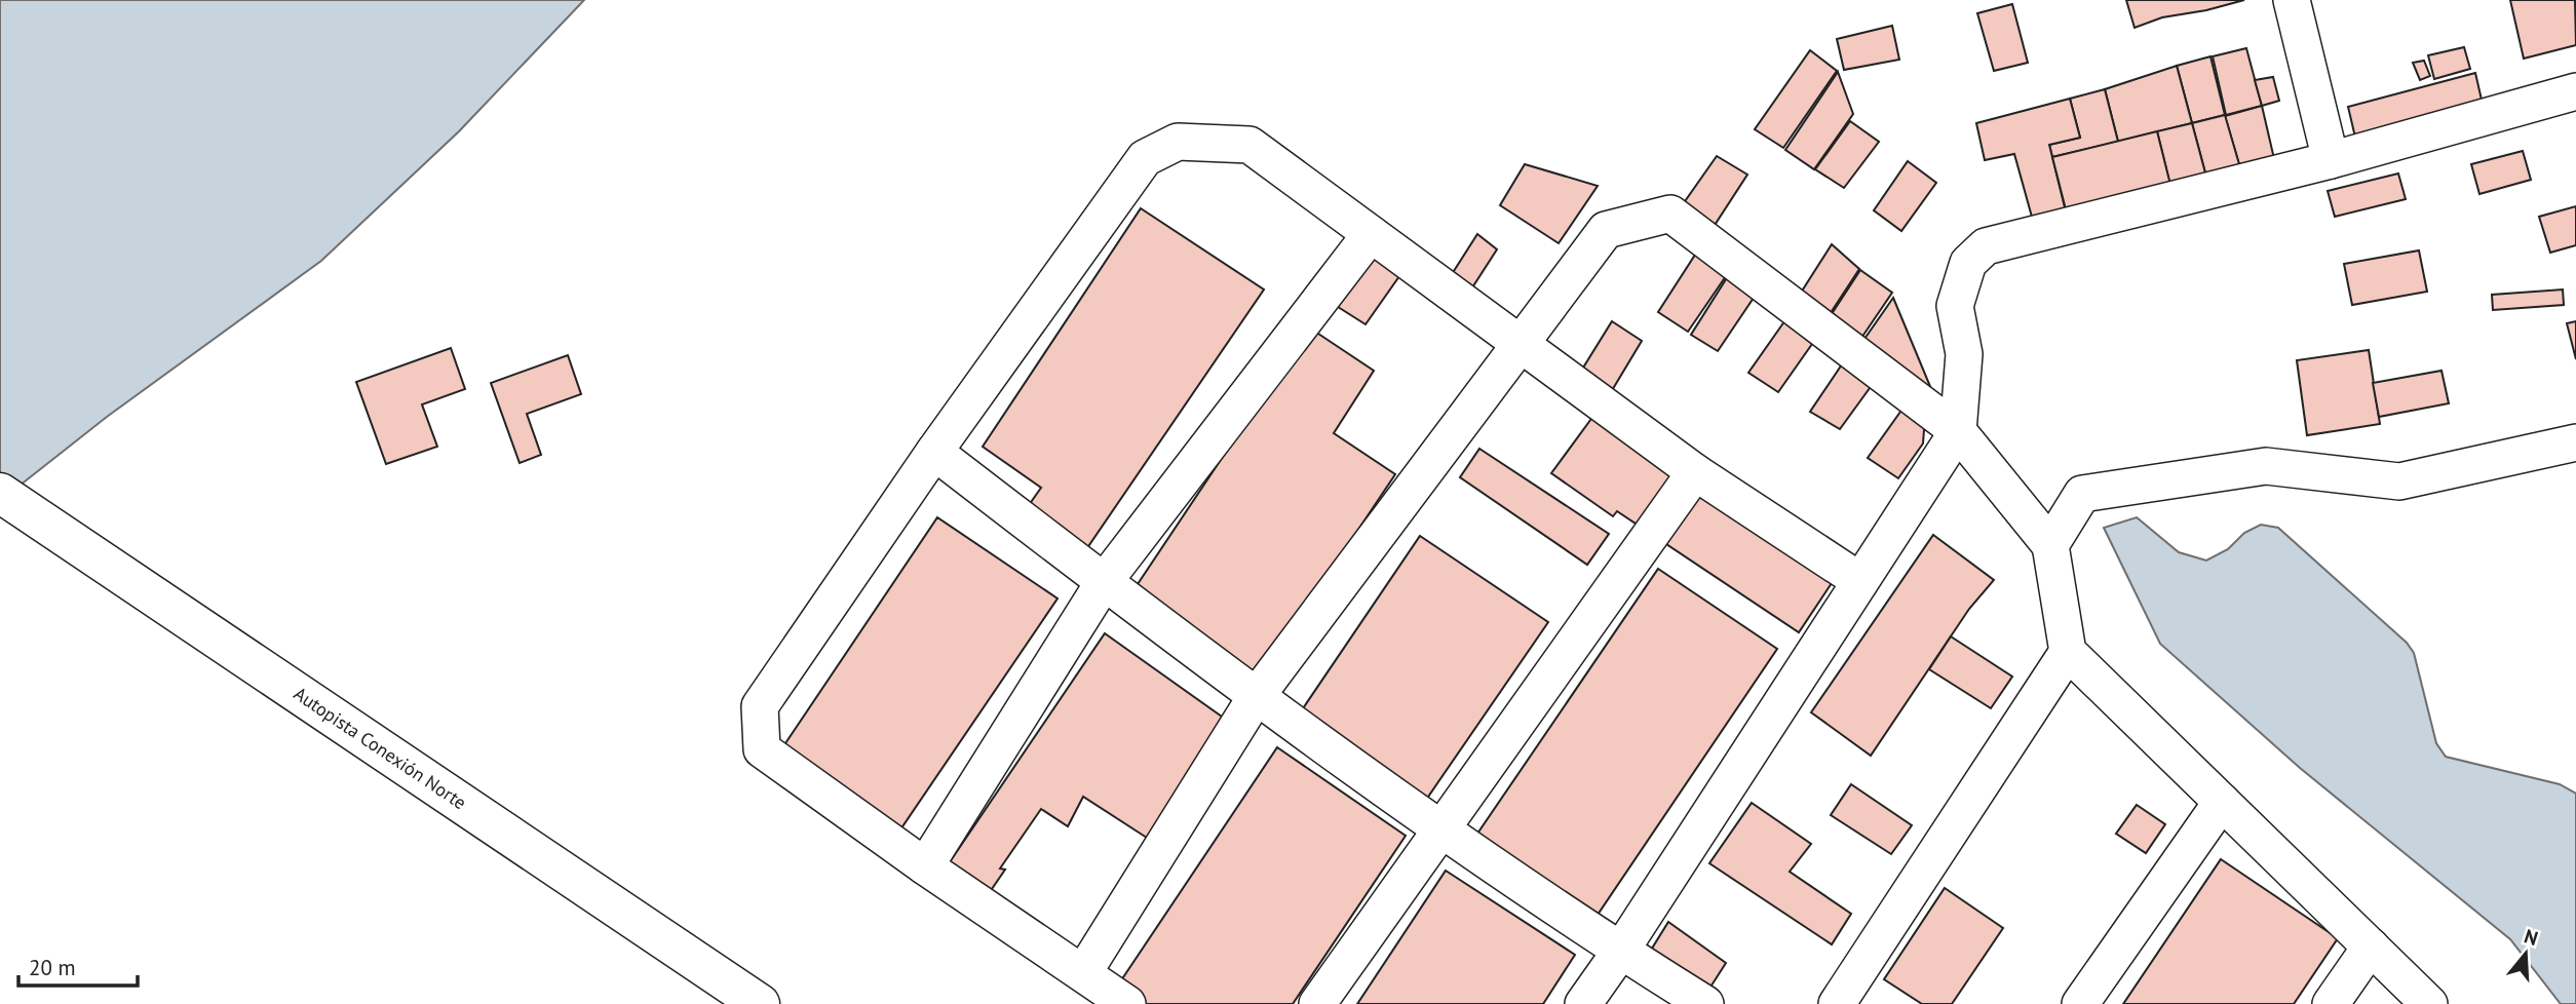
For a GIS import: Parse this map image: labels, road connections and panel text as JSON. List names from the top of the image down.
{
  "streets": {
    "highway": ["Autopista Conexión Norte"]
  },
  "scale_bar": "20 m",
  "north": "top"
}
